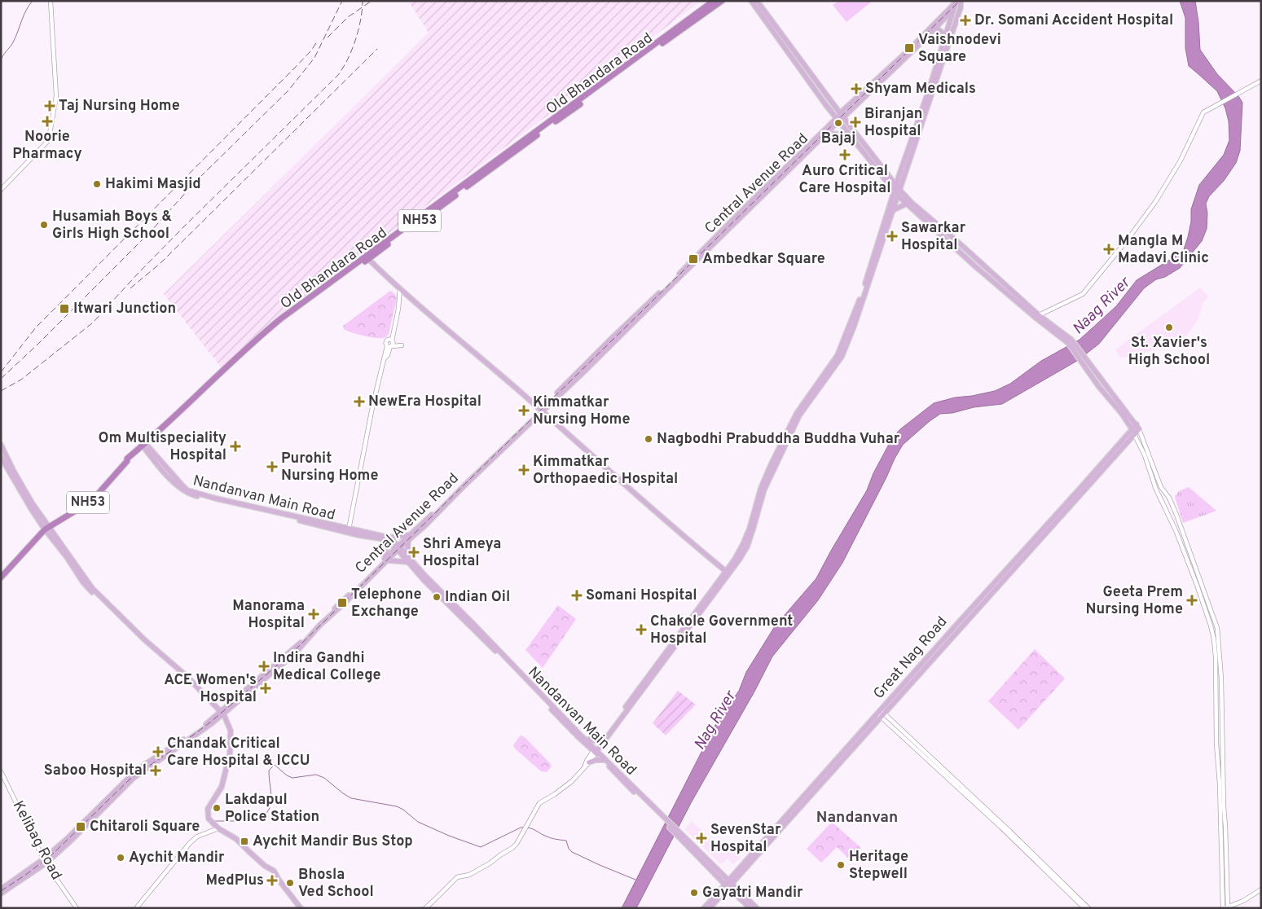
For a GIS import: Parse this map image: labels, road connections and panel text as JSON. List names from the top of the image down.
{
  "streets": {
    "highway": ["Old Bhandara Road", "NH53"],
    "main road": ["Central Avenue Road", "Nandanvan Main Road", "Great Nag Road"],
    "street": ["Kelibag Road"]
  },
  "crossings": [
    ["Old Bhandara Road", "NH53"],
    ["Central Avenue Road", "Nandanvan Main Road"],
    ["Nandanvan Main Road", "Great Nag Road"]
  ],
  "districts": ["Nandanvan"],
  "water": ["Naag River", "Nag River"],
  "places": {
    "health": [
      "Dr. Somani Accident Hospital",
      "Shyam Medicals",
      "Taj Nursing Home",
      "Noorie Pharmacy",
      "Biranjan Hospital",
      "Auro Critical Care Hospital",
      "Sawarkar Hospital",
      "Mangla M Madavi Clinic",
      "NewEra Hospital",
      "Kimmatkar Nursing Home",
      "Om Multispeciality Hospital",
      "Purohit Nursing Home",
      "Kimmatkar Orthopaedic Hospital",
      "Shri Ameya Hospital",
      "Somani Hospital",
      "Geeta Prem Nursing Home",
      "Manorama Hospital",
      "Chakole Government Hospital",
      "Indira Gandhi Medical College",
      "ACE Women's Hospital",
      "Chandak Critical Care Hospital & ICCU",
      "Saboo Hospital",
      "SevenStar Hospital",
      "MedPlus"
    ],
    "transit": [
      "Vaishnodevi Square",
      "Ambedkar Square",
      "Itwari Junction",
      "Telephone Exchange",
      "Chitaroli Square",
      "Aychit Mandir Bus Stop"
    ],
    "other": [
      "Bajaj",
      "Hakimi Masjid",
      "Husamiah Boys & Girls High School",
      "St. Xavier's High School",
      "Nagbodhi Prabuddha Buddha Vuhar",
      "Indian Oil",
      "Lakdapul Police Station",
      "Aychit Mandir",
      "Heritage Stepwell",
      "Bhosla Ved School",
      "Gayatri Mandir"
    ]
  }
}
